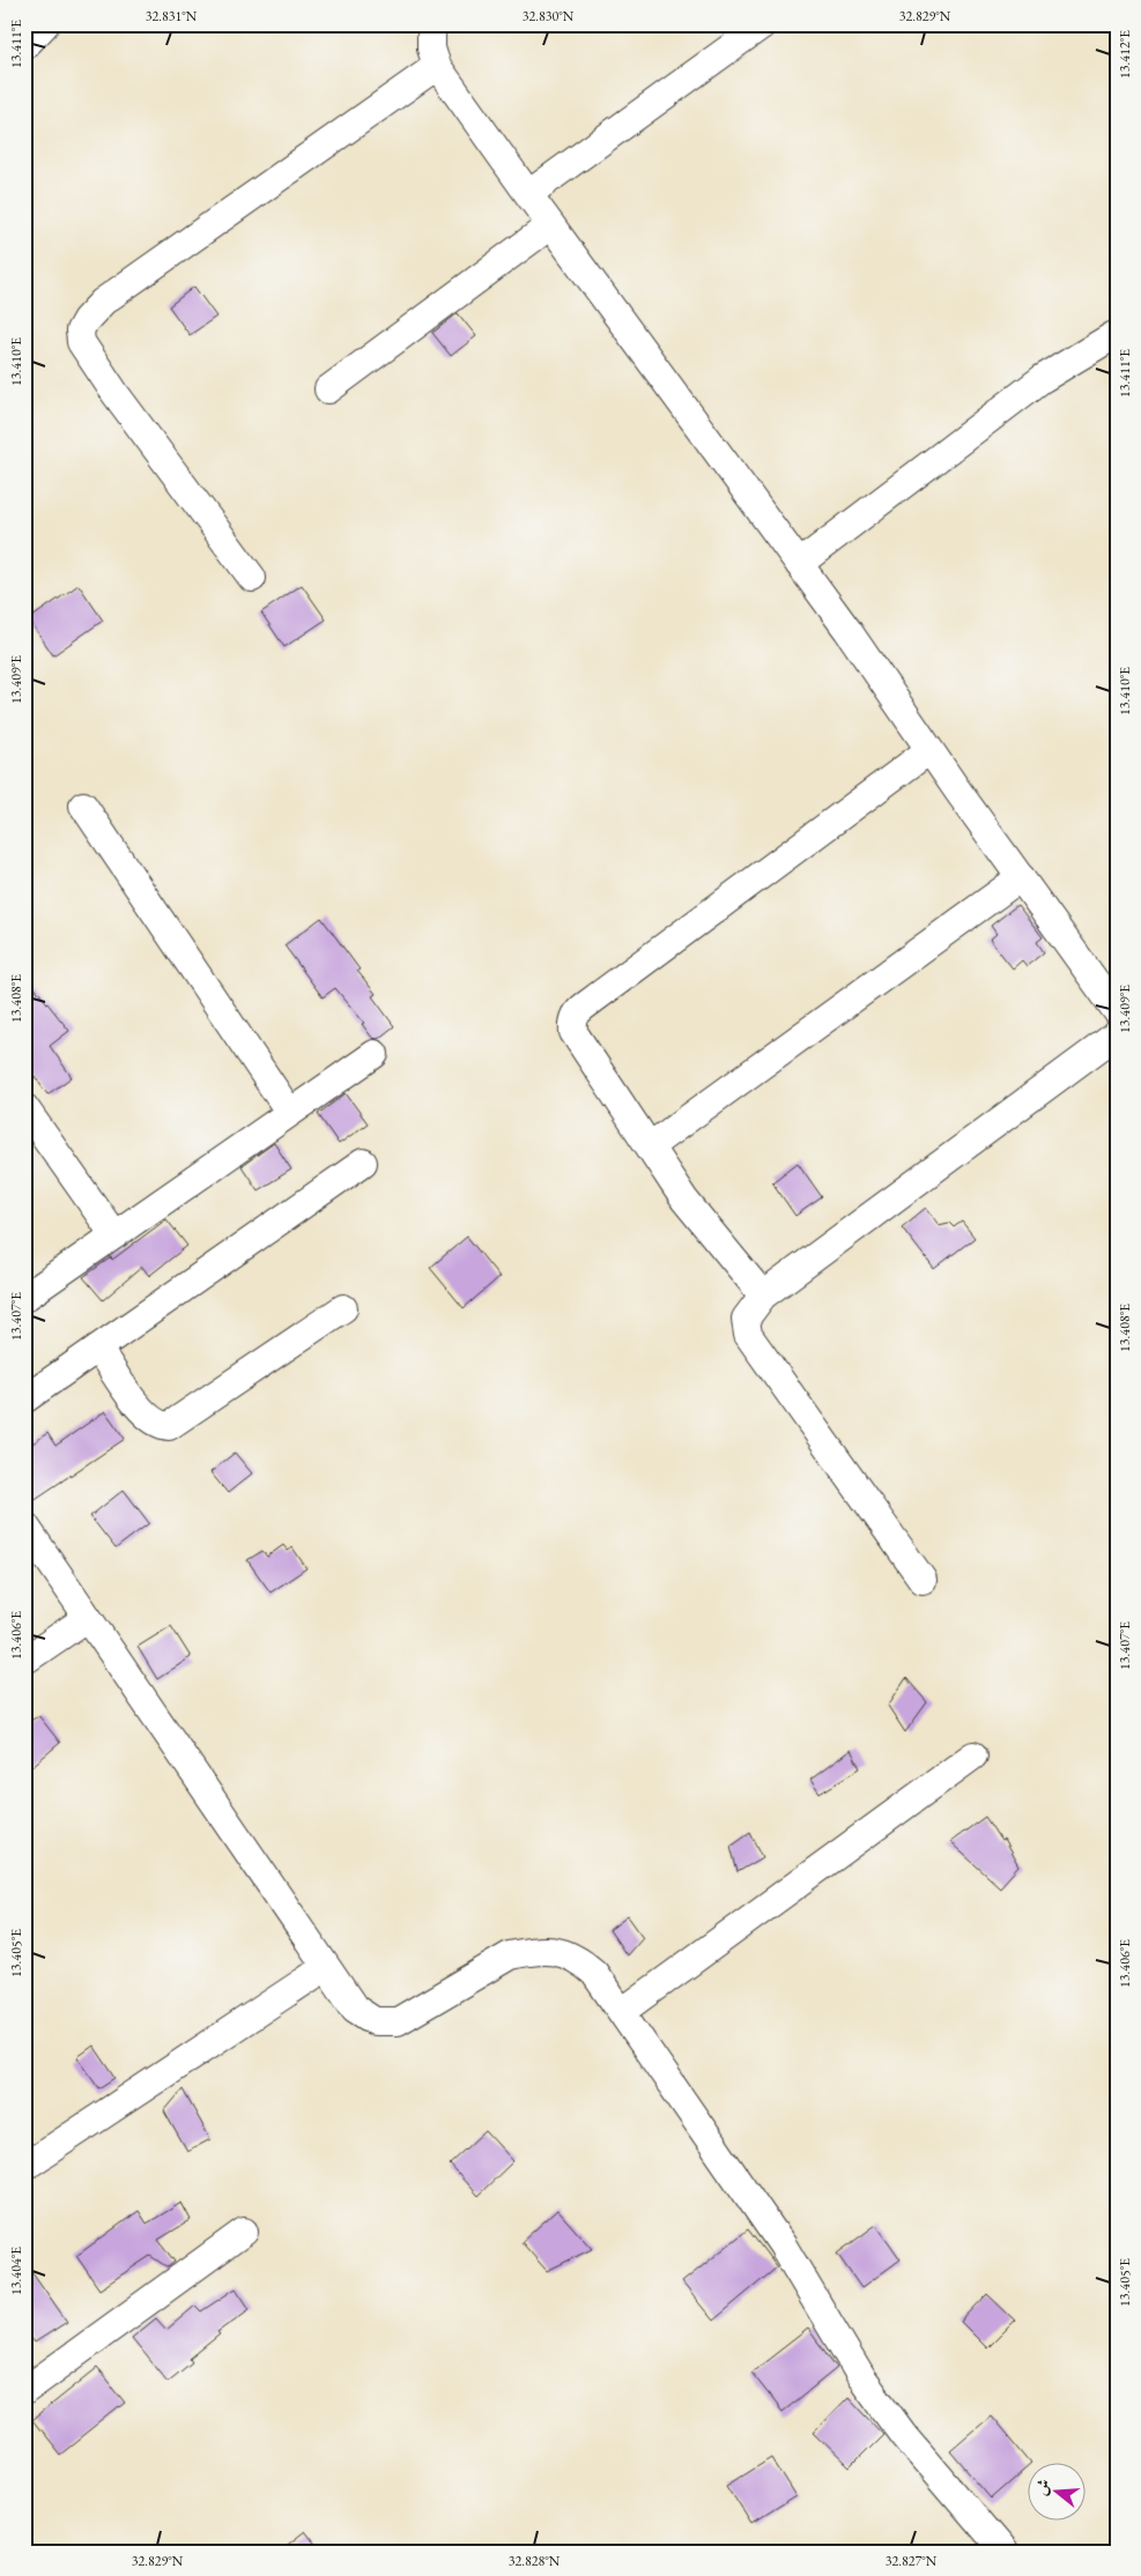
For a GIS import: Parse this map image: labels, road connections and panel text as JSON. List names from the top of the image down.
{
  "north": "left",
  "coordinates": [
    "32.831°N",
    "32.830°N",
    "32.829°N",
    "13.411°E",
    "13.412°E",
    "13.410°E",
    "13.409°E",
    "13.408°E",
    "13.407°E",
    "13.406°E",
    "13.405°E",
    "13.404°E",
    "32.828°N",
    "32.827°N"
  ]
}
